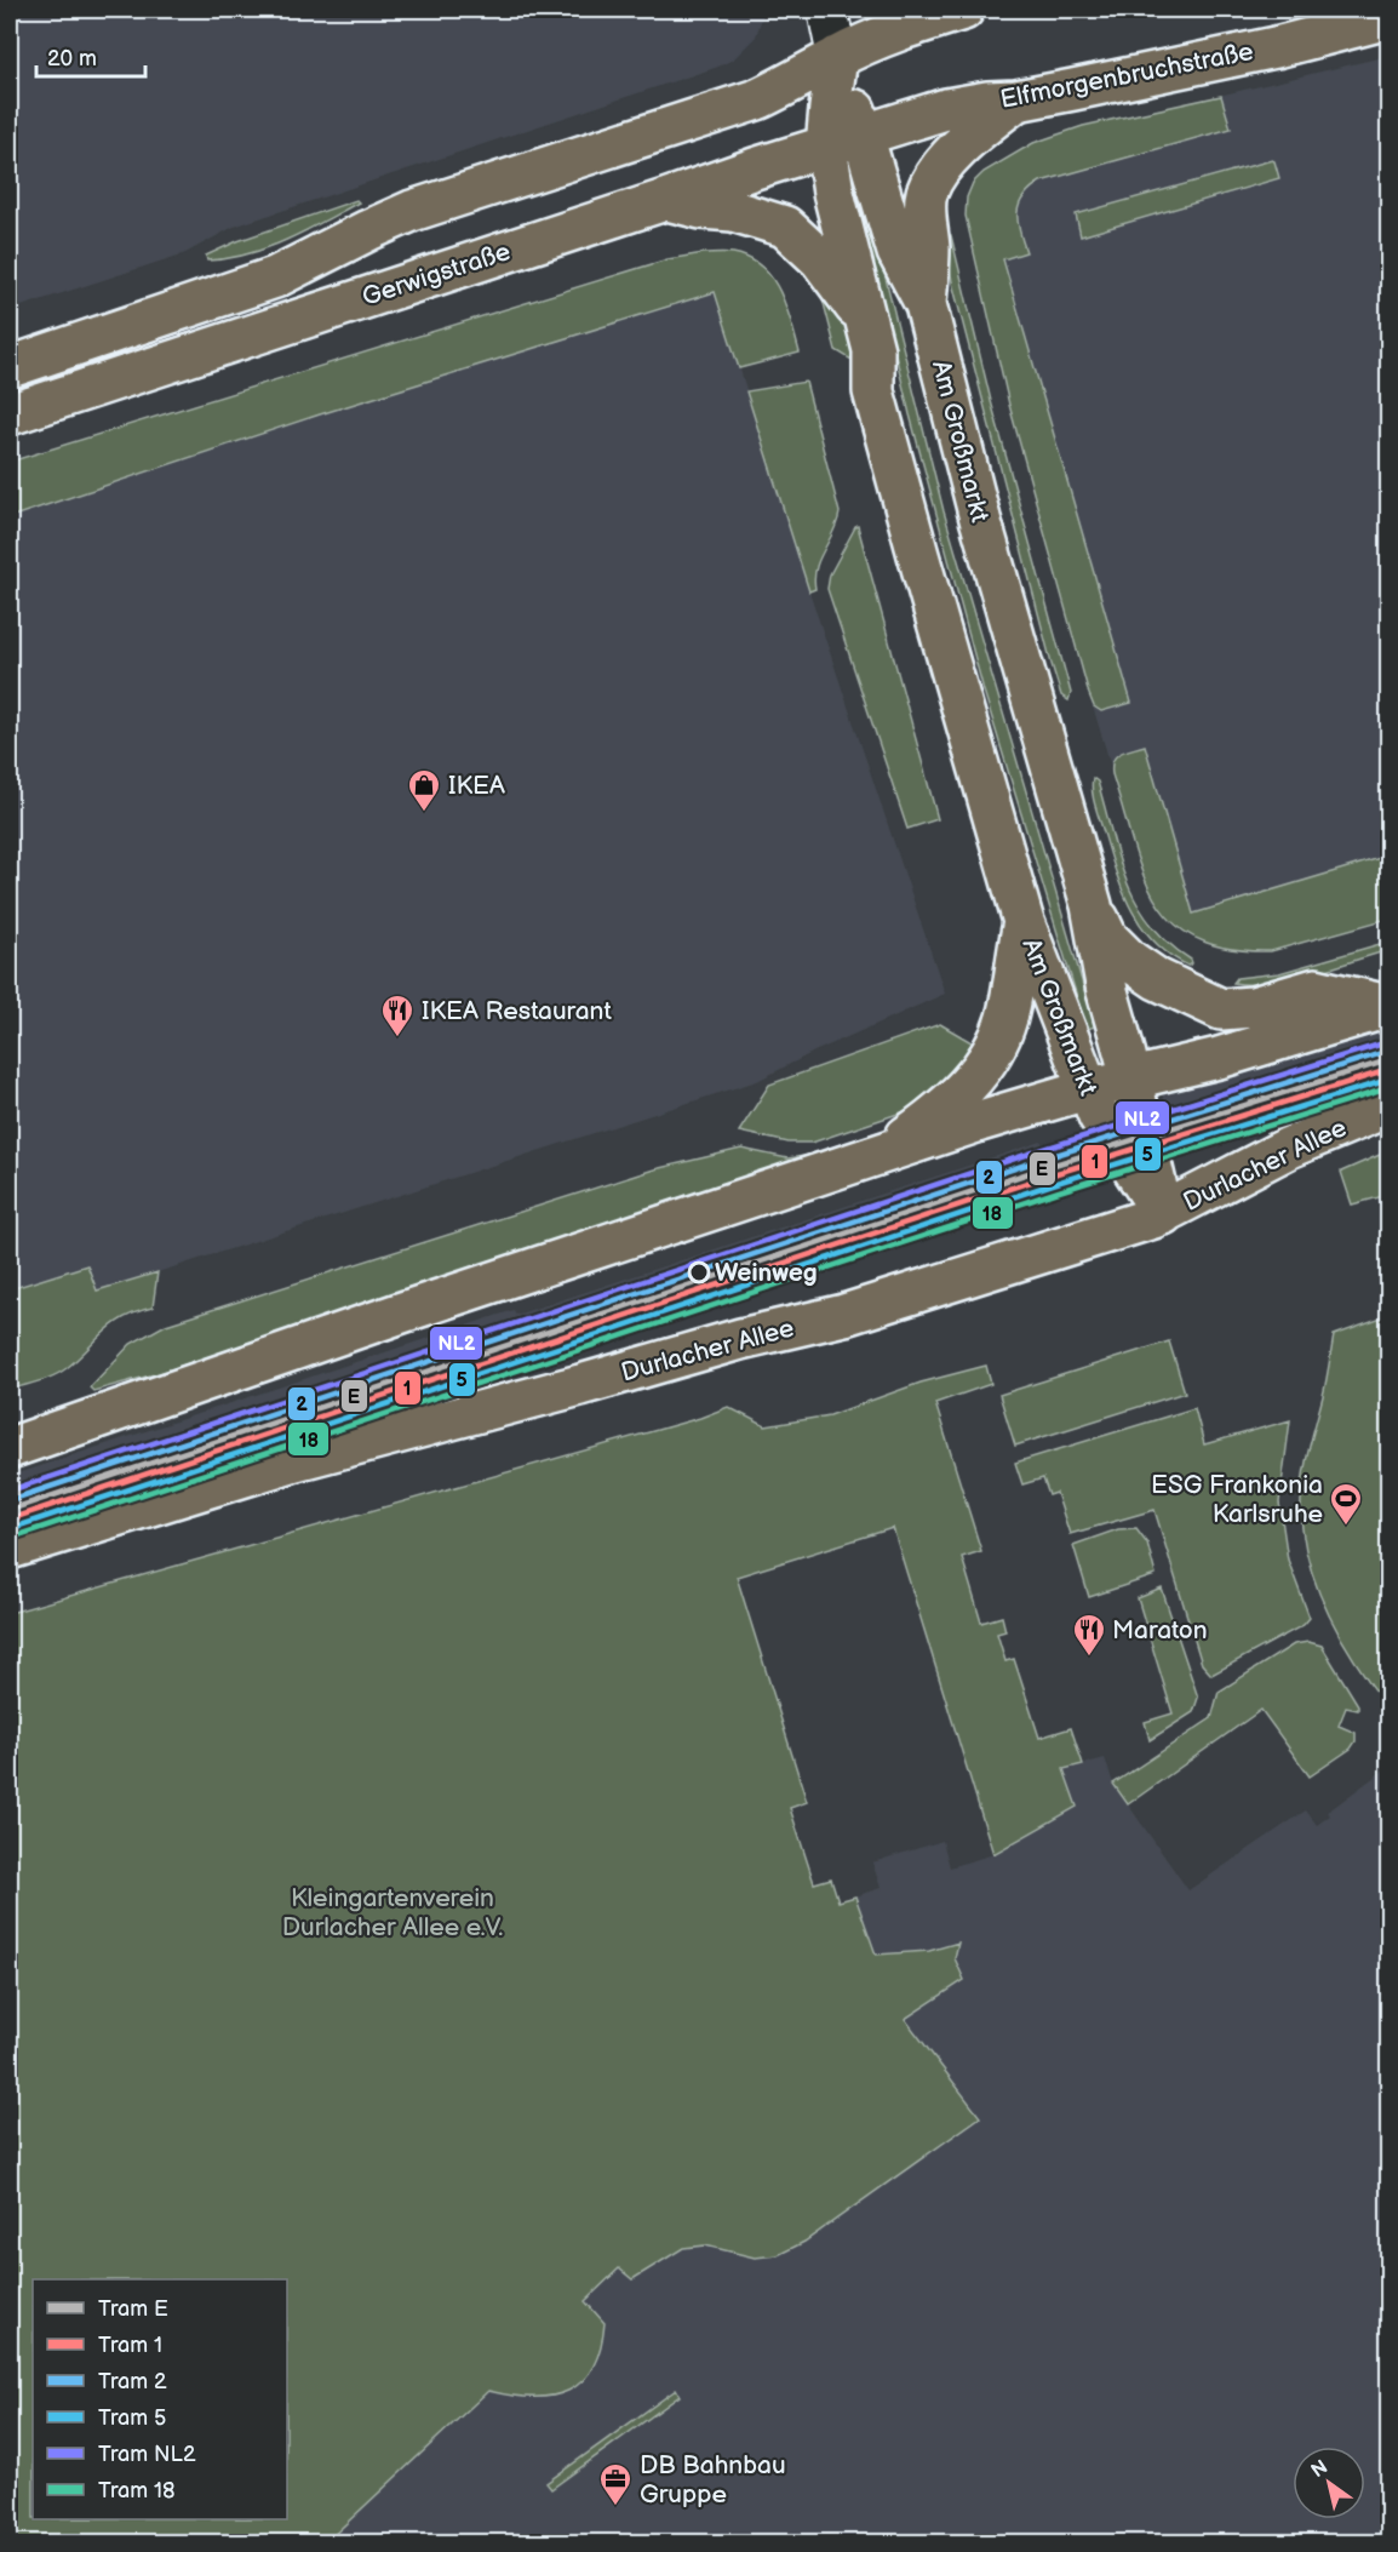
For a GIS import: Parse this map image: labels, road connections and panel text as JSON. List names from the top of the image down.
{
  "streets": {
    "main road": [
      "Elfmorgenbruchstraße",
      "Gerwigstraße",
      "Am Großmarkt",
      "Durlacher Allee"
    ]
  },
  "crossings": [
    ["Elfmorgenbruchstraße", "Gerwigstraße"],
    ["Elfmorgenbruchstraße", "Am Großmarkt"],
    ["Gerwigstraße", "Am Großmarkt"],
    ["Am Großmarkt", "Durlacher Allee"]
  ],
  "parks": ["Kleingartenverein Durlacher Allee e.V."],
  "places": {
    "shop": ["IKEA"],
    "restaurant": ["IKEA Restaurant", "Maraton"],
    "other": ["Weinweg"],
    "sports": ["ESG Frankonia Karlsruhe"],
    "office": ["DB Bahnbau Gruppe"]
  },
  "lines": [
    "tram line NL2",
    "tram line 2",
    "tram line E",
    "tram line 1",
    "tram line 5",
    "tram line 18"
  ],
  "legend": [
    "Tram E",
    "Tram 1",
    "Tram 2",
    "Tram 5",
    "Tram NL2",
    "Tram 18"
  ],
  "scale_bar": "20 m",
  "north": "top left"
}
